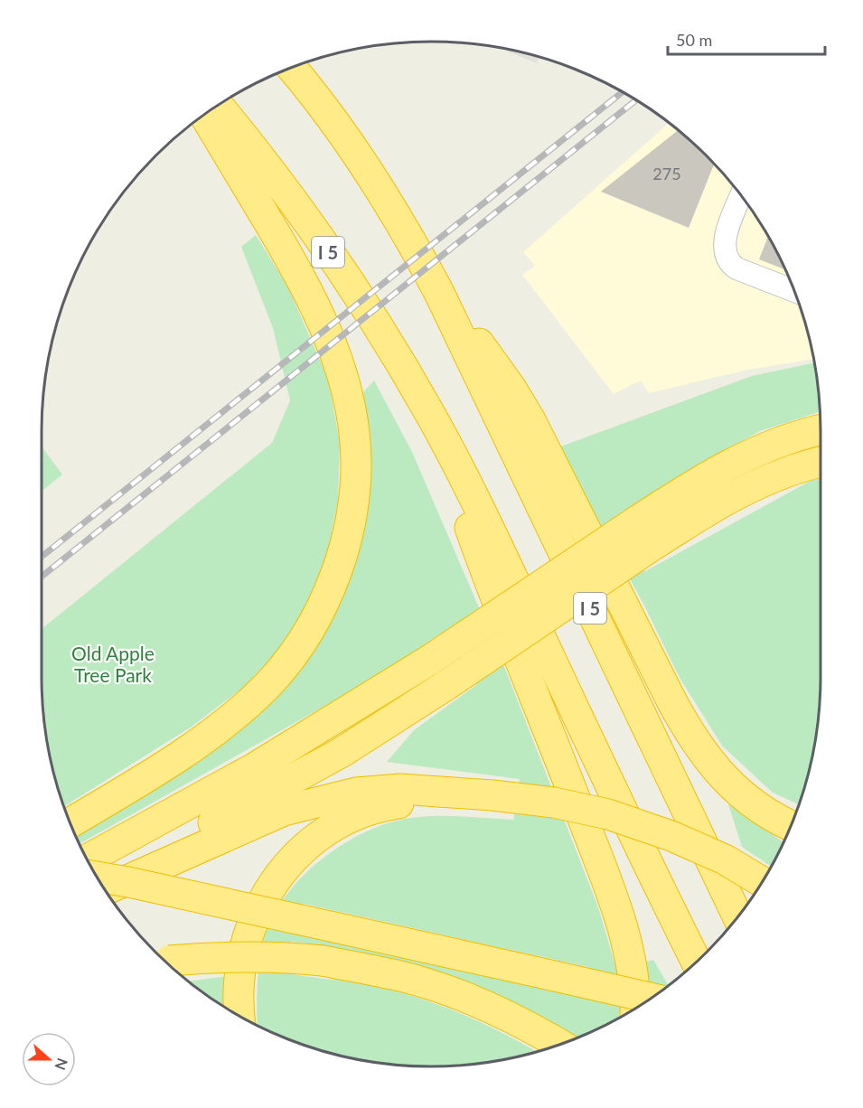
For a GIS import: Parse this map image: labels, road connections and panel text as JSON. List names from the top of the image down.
{
  "streets": {
    "highway": ["I 5"]
  },
  "parks": ["Old Apple Tree Park"],
  "house_numbers": ["275"],
  "scale_bar": "50 m",
  "north": "right"
}
